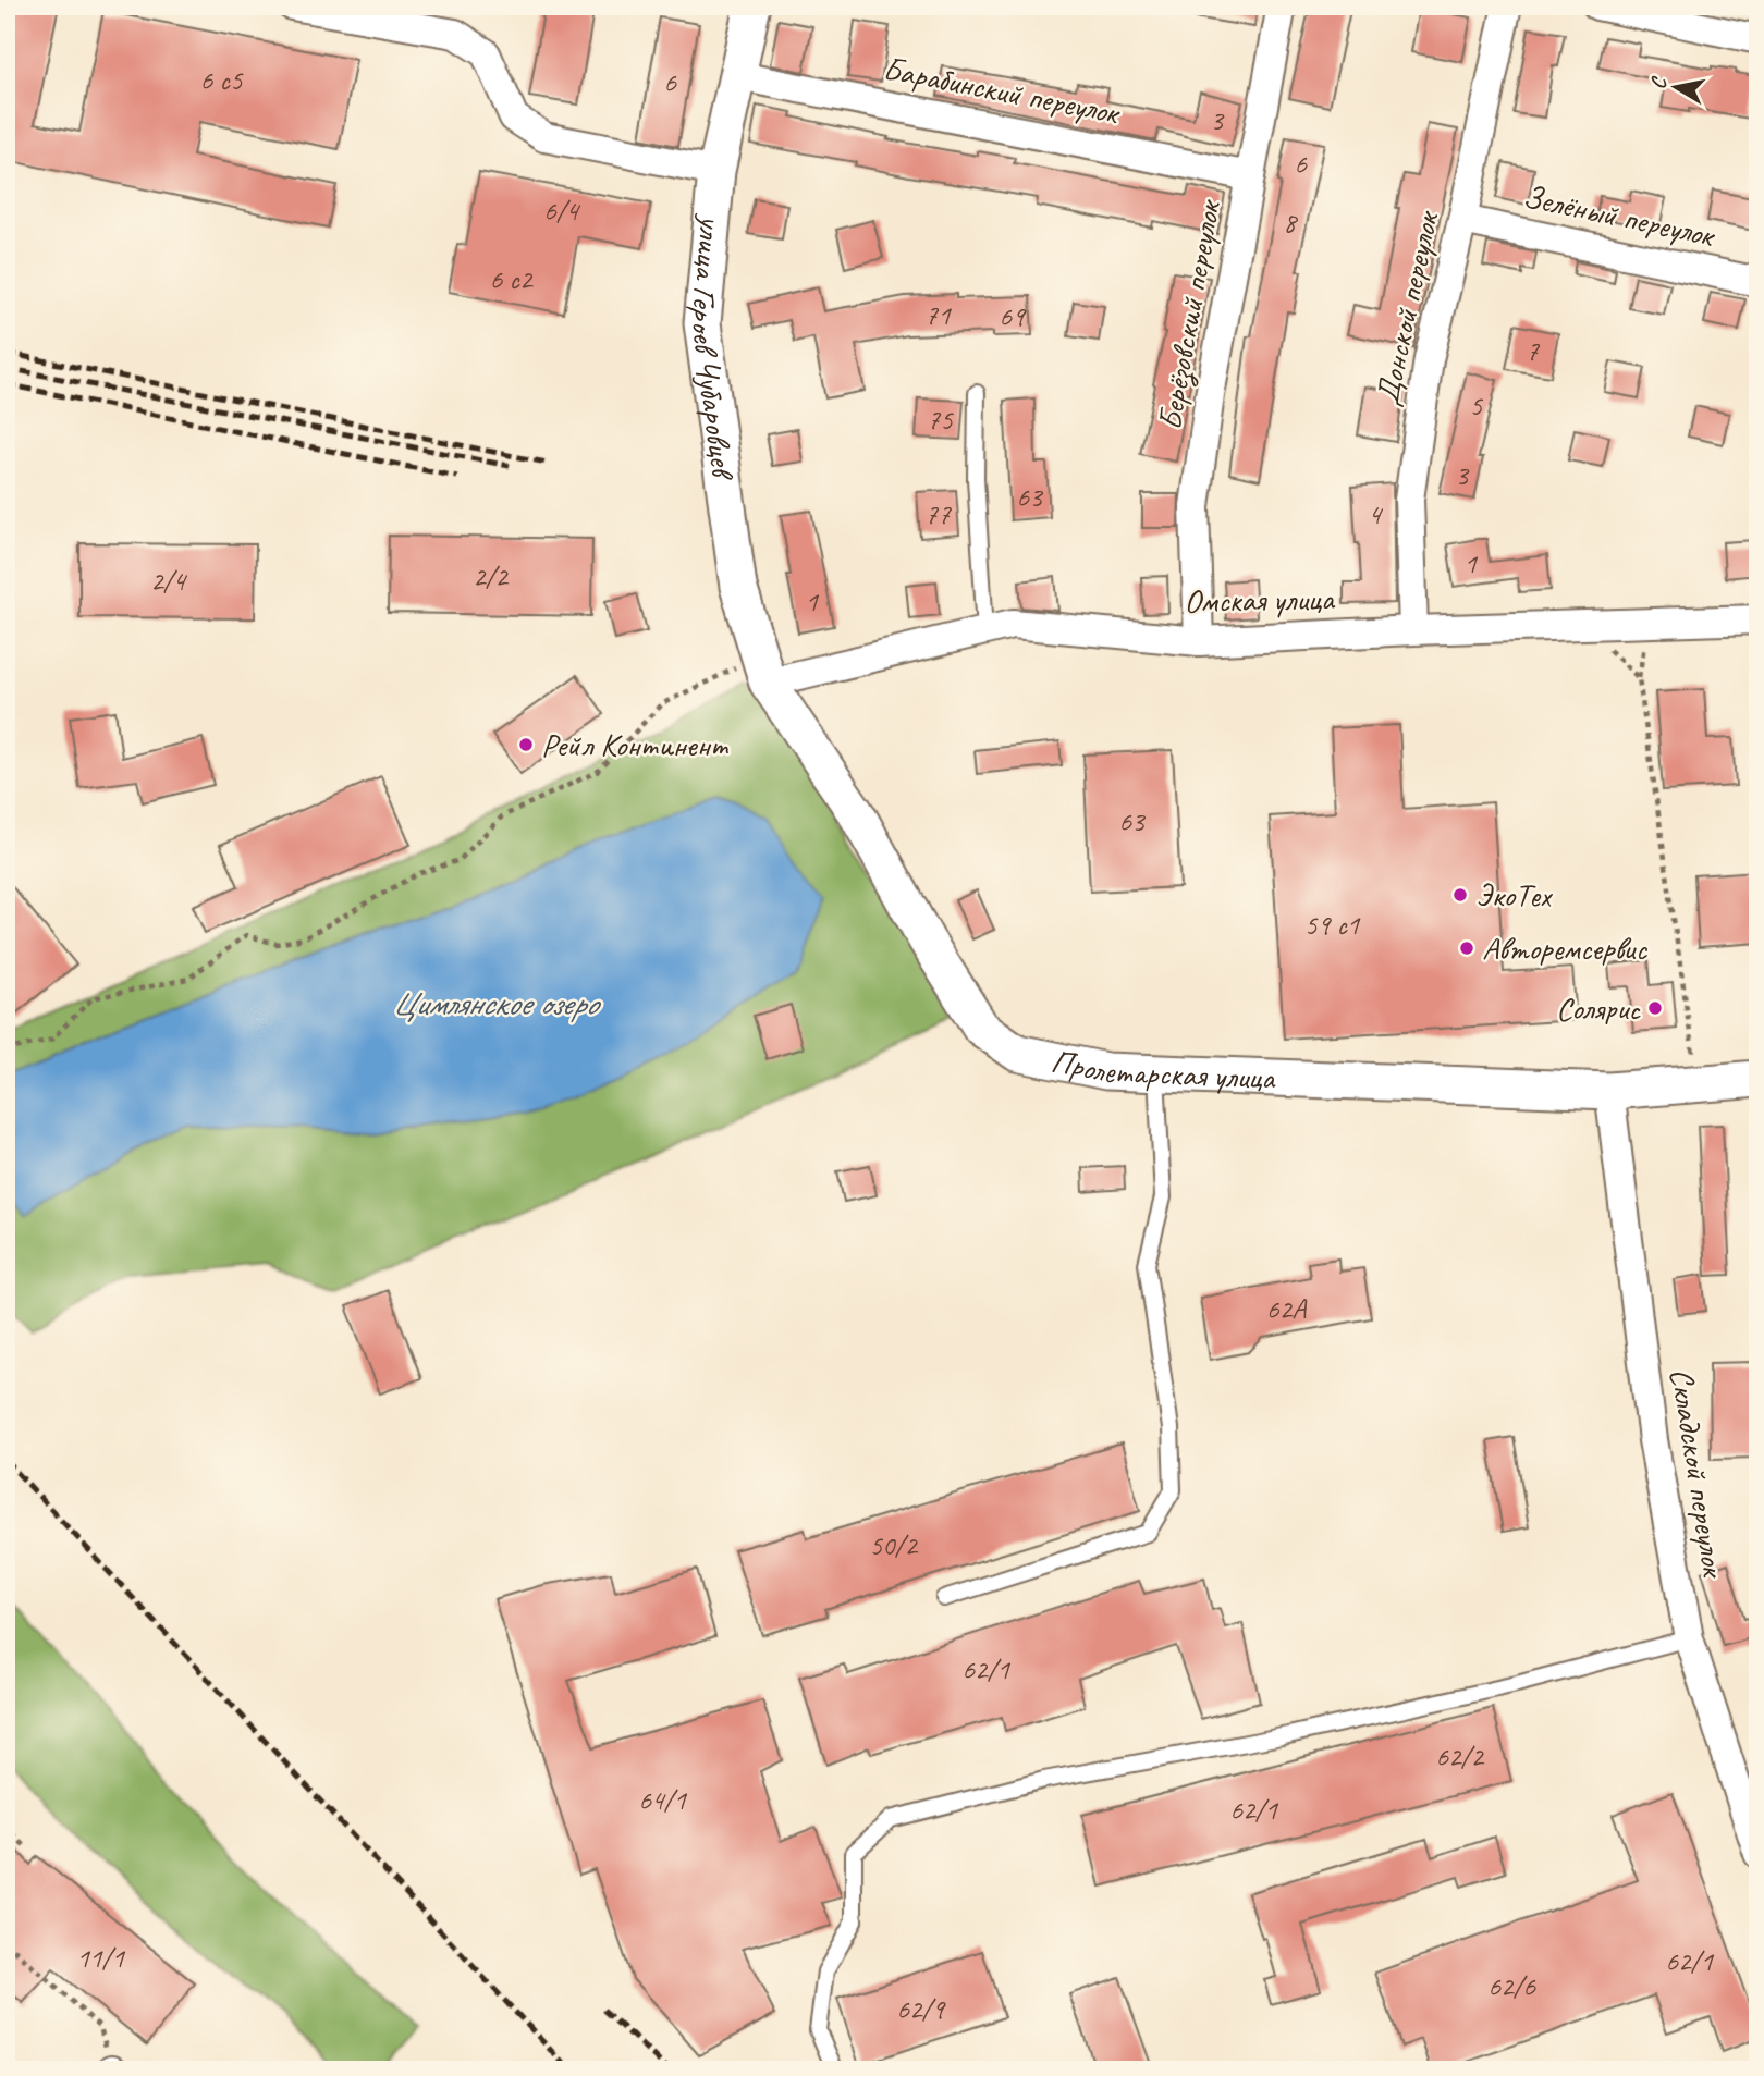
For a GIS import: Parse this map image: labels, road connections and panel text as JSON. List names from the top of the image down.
{
  "streets": {
    "street": [
      "Барабинский переулок",
      "Зелёный переулок",
      "Донской переулок",
      "Берёзовский переулок",
      "улица Героев Чубаровцев",
      "Омская улица",
      "Пролетарская улица",
      "Складской переулок"
    ]
  },
  "crossings": [
    ["Барабинский переулок", "Берёзовский переулок"],
    ["Барабинский переулок", "улица Героев Чубаровцев"],
    ["Зелёный переулок", "Донской переулок"],
    ["Донской переулок", "Омская улица"],
    ["Берёзовский переулок", "Омская улица"],
    ["улица Героев Чубаровцев", "Омская улица"],
    ["улица Героев Чубаровцев", "Пролетарская улица"],
    ["Омская улица", "Пролетарская улица"],
    ["Пролетарская улица", "Складской переулок"]
  ],
  "water": ["Цимлянское озеро"],
  "places": [
    "Рейл Континент",
    "ЭкоТех",
    "Авторемсервис",
    "Солярис"
  ],
  "house_numbers": [
    "6 с5",
    "6",
    "3",
    "6",
    "6/4",
    "8",
    "6 с2",
    "71",
    "69",
    "7",
    "5",
    "75",
    "3",
    "63",
    "77",
    "4",
    "1",
    "2/2",
    "2/4",
    "1",
    "63",
    "59 с1",
    "62А",
    "50/2",
    "62/1",
    "62/2",
    "64/1",
    "62/1",
    "11/1",
    "62/1",
    "62/6",
    "62/9"
  ],
  "north": "left"
}
